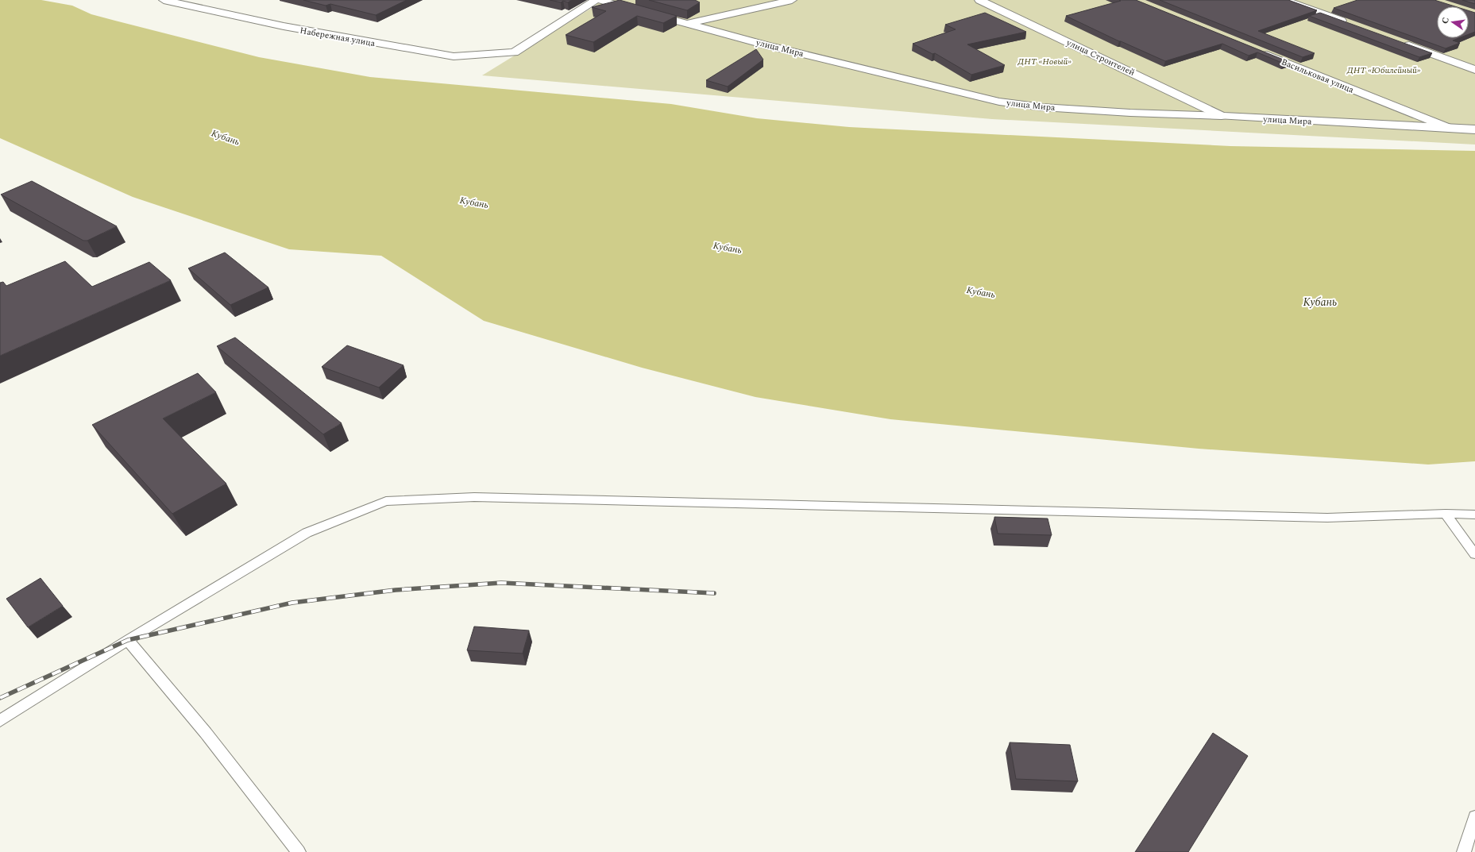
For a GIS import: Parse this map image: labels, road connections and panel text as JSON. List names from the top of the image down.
{
  "streets": {
    "street": [
      "Набережная улица",
      "улица Мира",
      "улица Строителей",
      "Васильковая улица"
    ]
  },
  "crossings": [
    ["улица Мира", "улица Строителей"],
    ["улица Мира", "Васильковая улица"]
  ],
  "water": ["Кубань"],
  "parks": ["ДНТ «Новый»", "ДНТ «Юбилейный»"],
  "north": "left"
}
